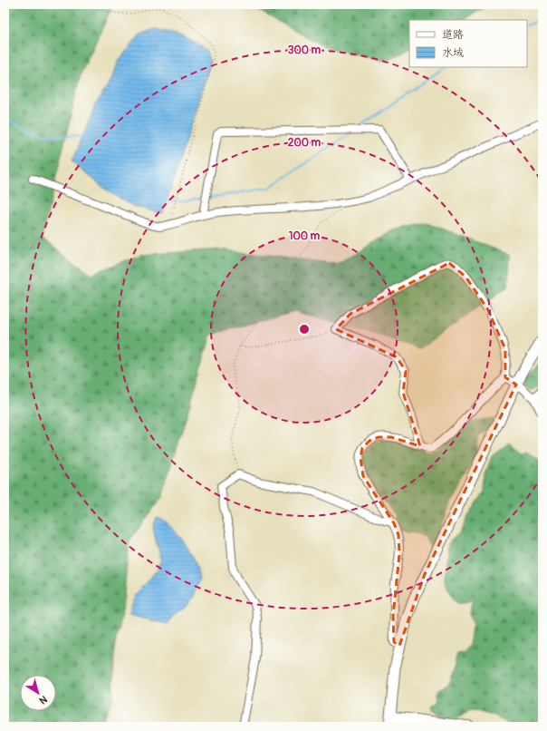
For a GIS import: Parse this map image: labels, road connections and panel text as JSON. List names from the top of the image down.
{
  "legend": ["道路", "水域"],
  "north": "bottom right",
  "rings": ["300 m", "200 m", "100 m"]
}
